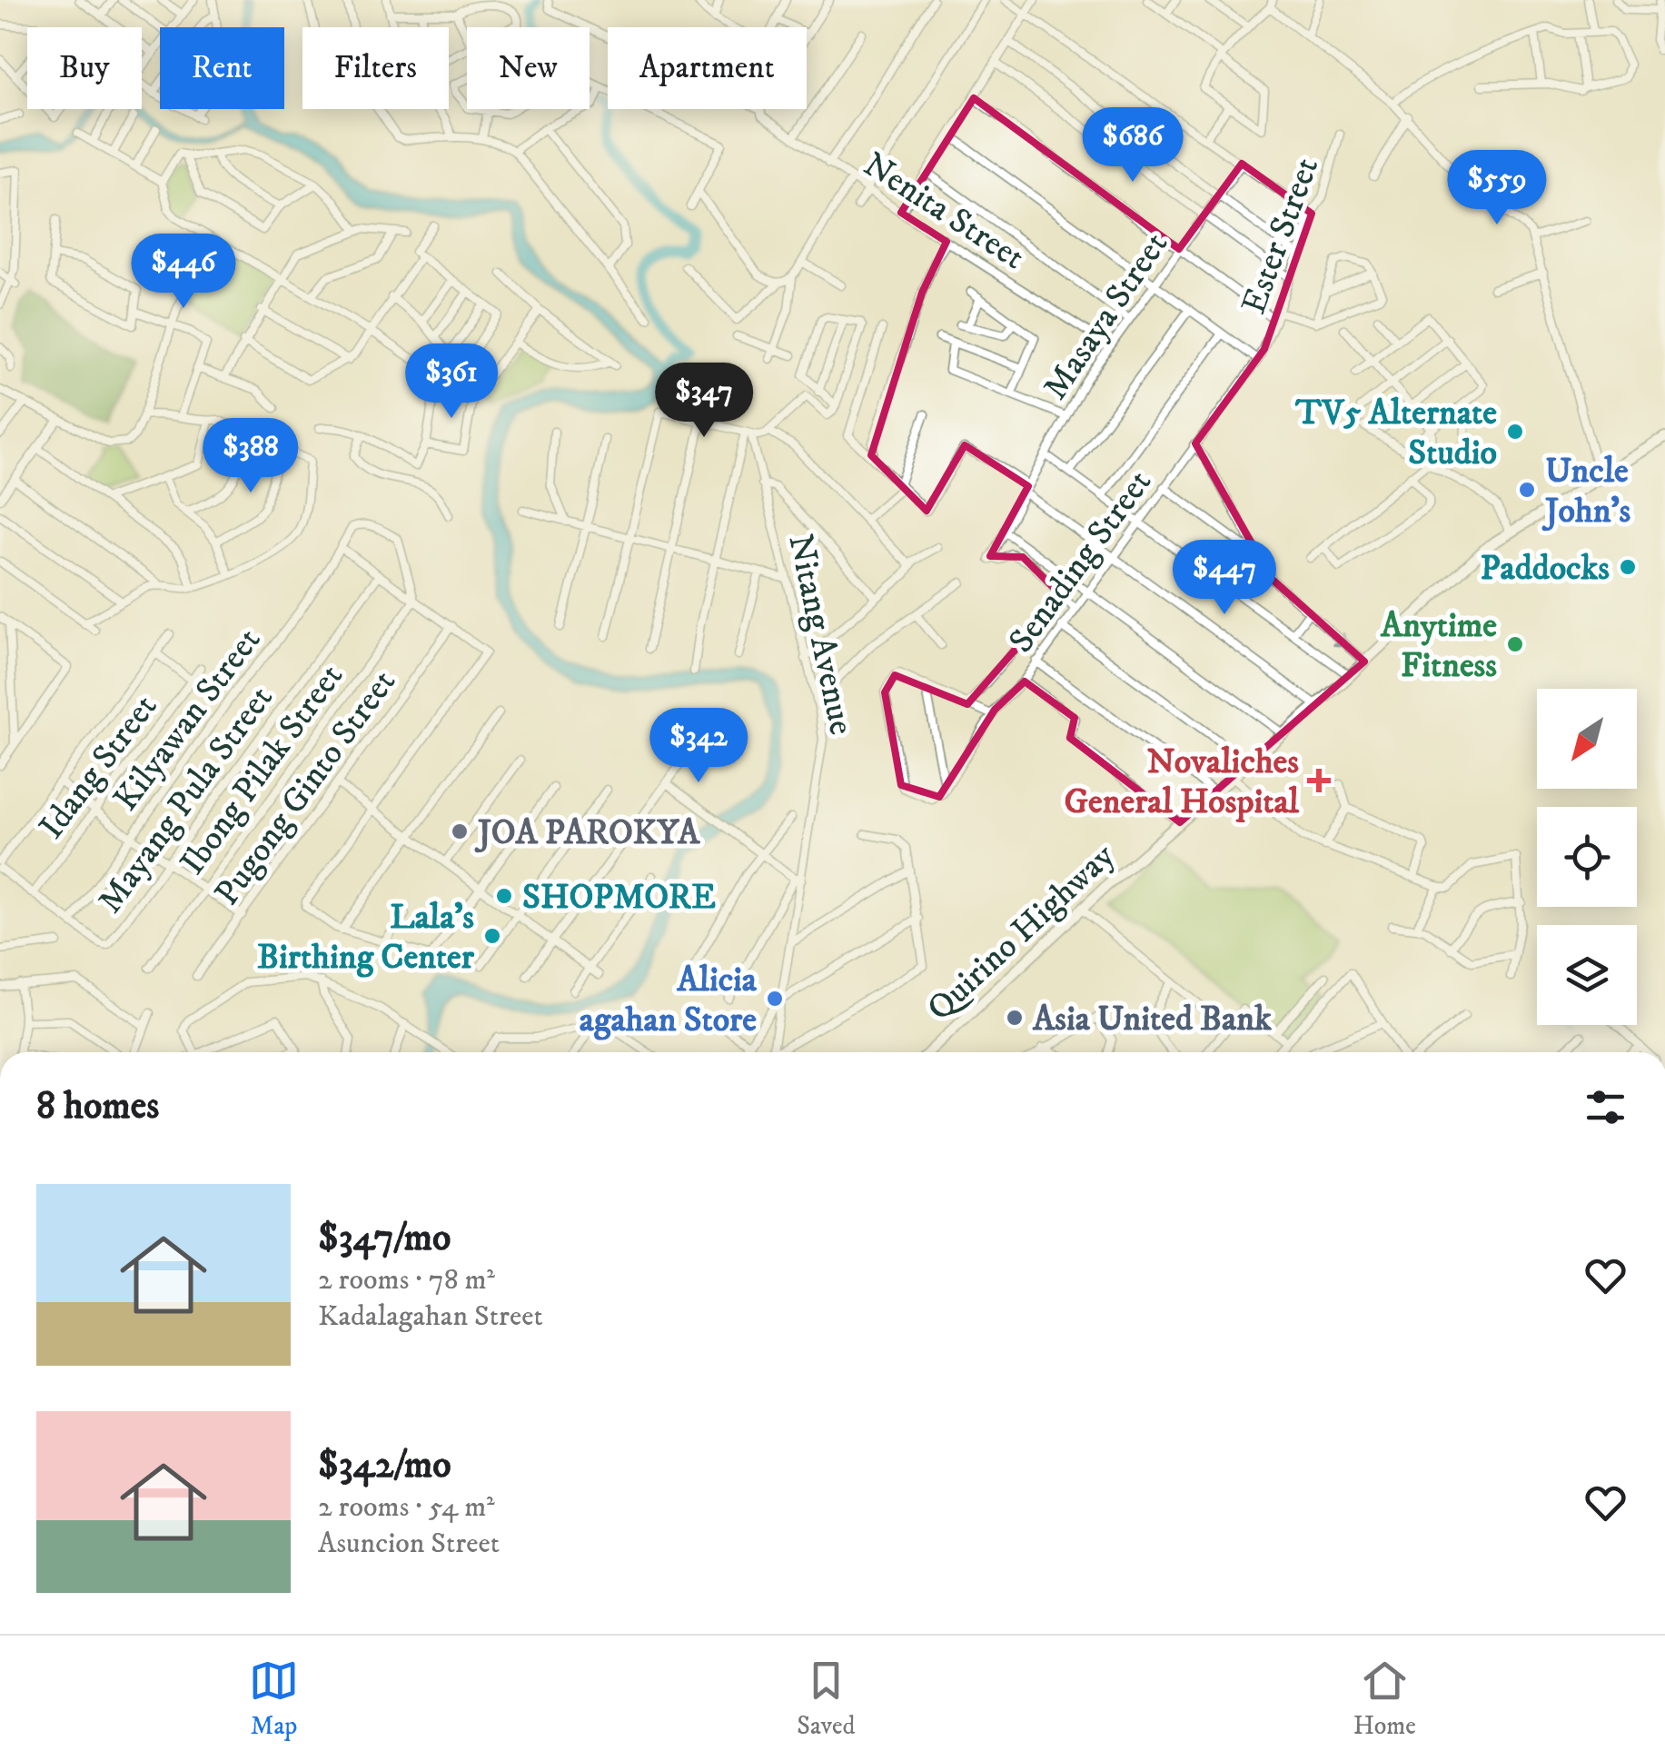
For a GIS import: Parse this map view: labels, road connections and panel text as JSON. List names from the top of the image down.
{
  "streets": {
    "main road": ["Quirino Highway"],
    "street": [
      "Nenita Street",
      "Ester Street",
      "Masaya Street",
      "Senading Street",
      "Nitang Avenue",
      "Kilyawan Street",
      "Idang Street",
      "Ibong Pilak Street",
      "Pugong Ginto Street",
      "Mayang Pula Street"
    ]
  },
  "crossings": [
    ["Nenita Street", "Masaya Street"],
    ["Ester Street", "Senading Street"],
    ["Kilyawan Street", "Mayang Pula Street"],
    ["Idang Street", "Mayang Pula Street"]
  ],
  "places": {
    "other": [
      "TV5 Alternate Studio",
      "Uncle John's",
      "Paddocks",
      "Anytime Fitness",
      "JOA PAROKYA",
      "SHOPMORE",
      "Lala's Birthing Center",
      "Alicia agahan Store",
      "Asia United Bank"
    ],
    "health": ["Novaliches General Hospital"]
  },
  "north": "bottom left",
  "page": {
    "chip": [
      "Buy",
      "Rent",
      "Filters",
      "New",
      "Apartment"
    ],
    "price": [
      "$686",
      "$559",
      "$446",
      "$361",
      "$347",
      "$388",
      "$447",
      "$342"
    ],
    "heading": "8 homes",
    "list": [
      {
        "name": "$347/mo",
        "note": "2 rooms · 78 m² · Kadalagahan Street"
      },
      {
        "name": "$342/mo",
        "note": "2 rooms · 54 m² · Asuncion Street"
      }
    ],
    "tabs": ["Map", "Saved", "Home"]
  }
}
